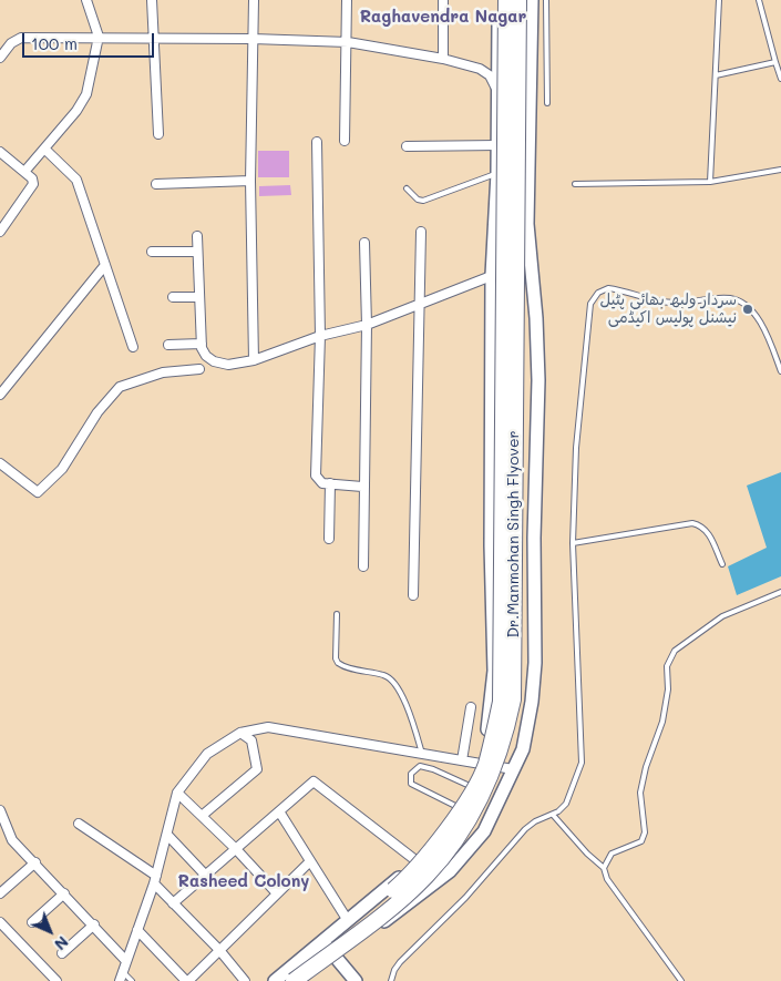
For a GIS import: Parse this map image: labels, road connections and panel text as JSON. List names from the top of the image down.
{
  "streets": {
    "highway": ["Dr.Manmohan Singh Flyover"]
  },
  "districts": ["Raghavendra Nagar", "Rasheed Colony"],
  "places": ["سردار ولبھ بھائی پٹیل نیشنل پولیس اکیڈمی"],
  "scale_bar": "100 m",
  "north": "bottom right"
}
